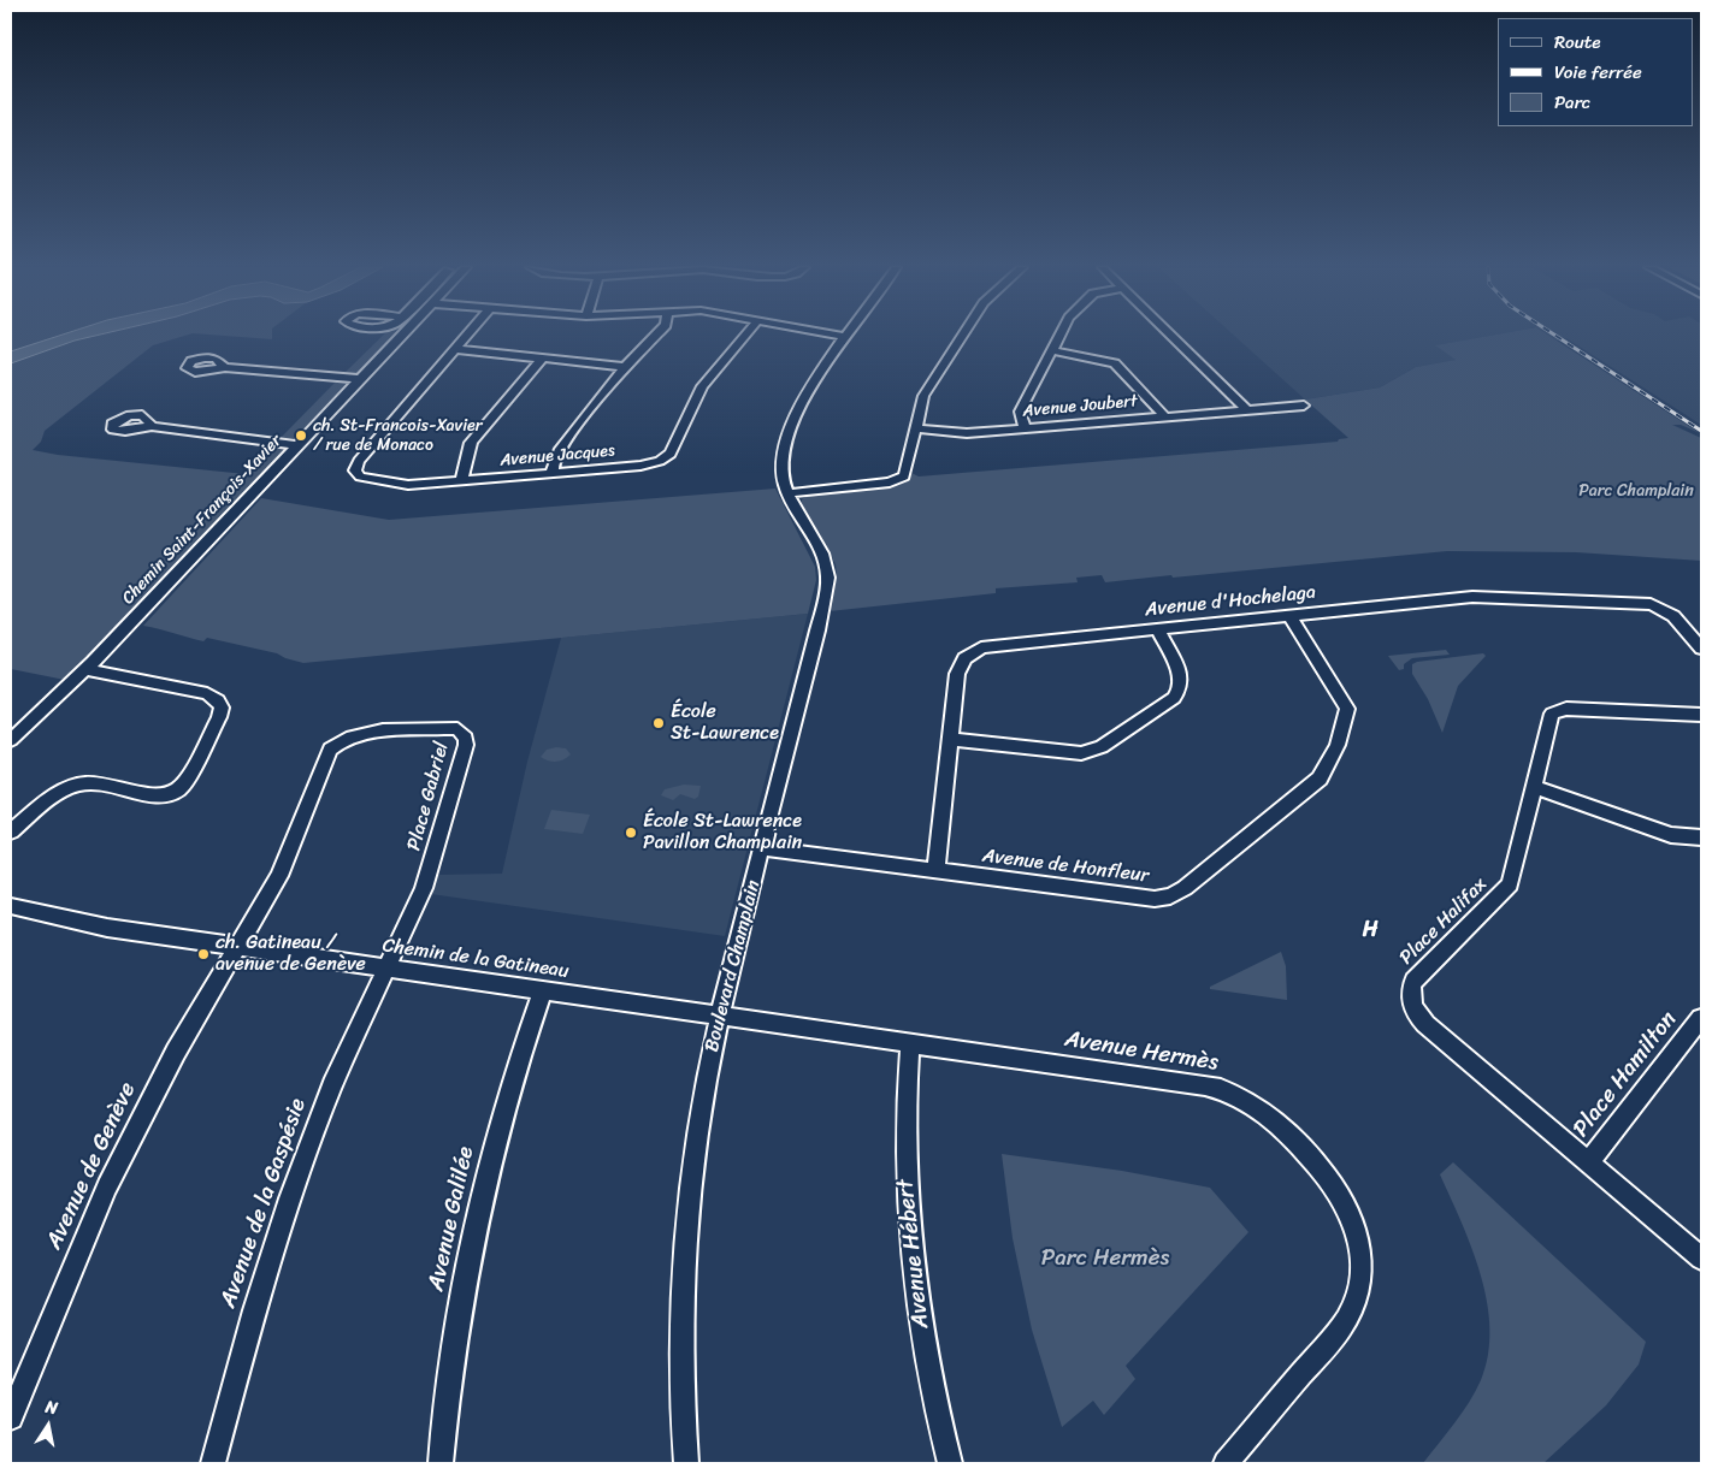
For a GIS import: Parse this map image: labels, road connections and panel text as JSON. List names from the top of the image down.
{
  "streets": {
    "street": [
      "Avenue Joubert",
      "Avenue Jacques",
      "Chemin Saint-François-Xavier",
      "Avenue d'Hochelaga",
      "Place Gabriel",
      "Avenue de Honfleur",
      "Place Halifax",
      "Chemin de la Gatineau",
      "Boulevard Champlain",
      "Avenue Hermès",
      "Place Hamilton",
      "Avenue de Genève",
      "Avenue de la Gaspésie",
      "Avenue Galilée",
      "Avenue Hébert"
    ]
  },
  "crossings": [
    ["Avenue d'Hochelaga", "Avenue de Honfleur"],
    ["Place Gabriel", "Chemin de la Gatineau"],
    ["Place Gabriel", "Avenue de Genève"],
    ["Place Gabriel", "Avenue de la Gaspésie"],
    ["Avenue de Honfleur", "Boulevard Champlain"],
    ["Place Halifax", "Place Hamilton"],
    ["Chemin de la Gatineau", "Boulevard Champlain"],
    ["Chemin de la Gatineau", "Avenue Hermès"],
    ["Chemin de la Gatineau", "Avenue de Genève"],
    ["Chemin de la Gatineau", "Avenue de la Gaspésie"],
    ["Chemin de la Gatineau", "Avenue Galilée"],
    ["Boulevard Champlain", "Avenue Hermès"],
    ["Avenue Hermès", "Avenue Hébert"]
  ],
  "districts": ["H"],
  "parks": ["Parc Champlain", "Parc Hermès"],
  "places": [
    "ch. St-Francois-Xavier / rue de Monaco",
    "École St-Lawrence",
    "École St-Lawrence Pavillon Champlain",
    "ch. Gatineau / avenue de Genève"
  ],
  "legend": ["Route", "Voie ferrée", "Parc"],
  "north": "top"
}
